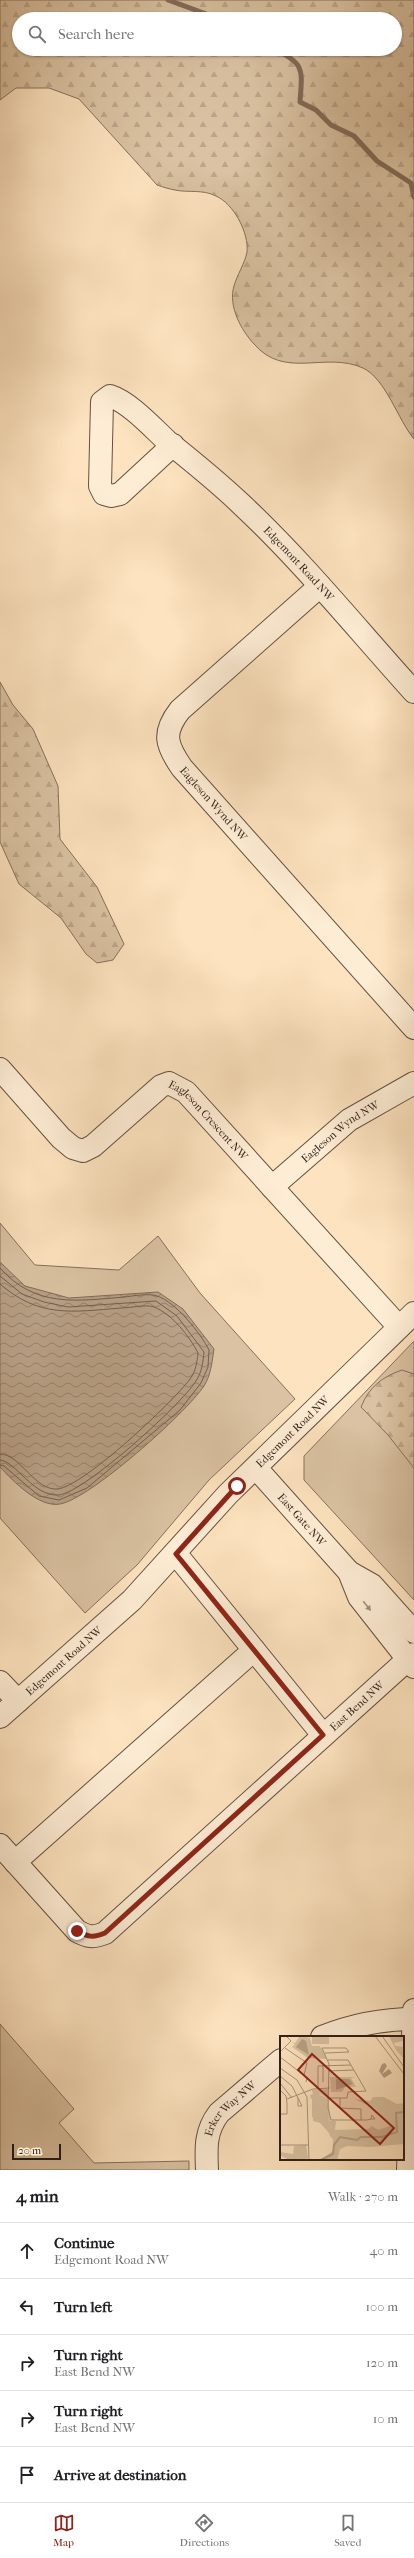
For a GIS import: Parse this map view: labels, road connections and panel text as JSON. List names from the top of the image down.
{
  "streets": {
    "street": [
      "Edgemont Road NW",
      "Eagleson Wynd NW",
      "Eagleson Crescent NW",
      "East Gate NW",
      "East Bend NW",
      "Erker Way NW"
    ]
  },
  "crossings": [
    ["Edgemont Road NW", "Eagleson Wynd NW"],
    ["Edgemont Road NW", "Eagleson Crescent NW"],
    ["Edgemont Road NW", "East Gate NW"],
    ["Eagleson Wynd NW", "Eagleson Crescent NW"],
    ["East Gate NW", "East Bend NW"]
  ],
  "scale_bar": "20 m",
  "page": {
    "search": "Search here",
    "scale": "20 m",
    "heading": ["4 min", "Walk · 270 m"],
    "list": [
      ["Continue", "Edgemont Road NW", "40 m"],
      ["Turn left", "100 m"],
      ["Turn right", "East Bend NW", "120 m"],
      ["Turn right", "East Bend NW", "10 m"],
      "Arrive at destination"
    ],
    "nav": ["Map", "Directions", "Saved"]
  }
}
